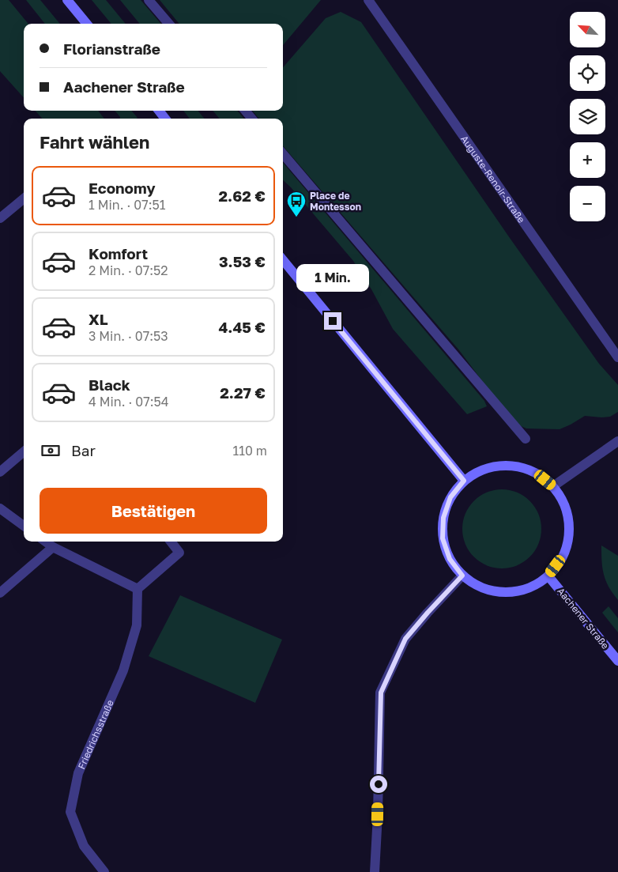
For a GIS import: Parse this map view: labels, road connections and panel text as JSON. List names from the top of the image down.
{
  "streets": {
    "main road": ["Aachener Straße"],
    "street": ["Auguste-Renoir-Straße", "Friedrichsstraße"]
  },
  "places": {
    "bus stop": ["Place de Montesson"]
  },
  "north": "top left",
  "page": {
    "map_buttons": ["+", "−"],
    "banner": ["Florianstraße", "Aachener Straße"],
    "heading": "Fahrt wählen",
    "list": [
      {
        "name": "Economy",
        "note": "1 Min. · 07:51",
        "value": "2.62 €"
      },
      {
        "name": "Komfort",
        "note": "2 Min. · 07:52",
        "value": "3.53 €"
      },
      {
        "name": "XL",
        "note": "3 Min. · 07:53",
        "value": "4.45 €"
      },
      {
        "name": "Black",
        "note": "4 Min. · 07:54",
        "value": "2.27 €"
      }
    ],
    "bubble": "1 Min.",
    "pay": ["Bar", "110 m"],
    "buttons": "Bestätigen"
  }
}
